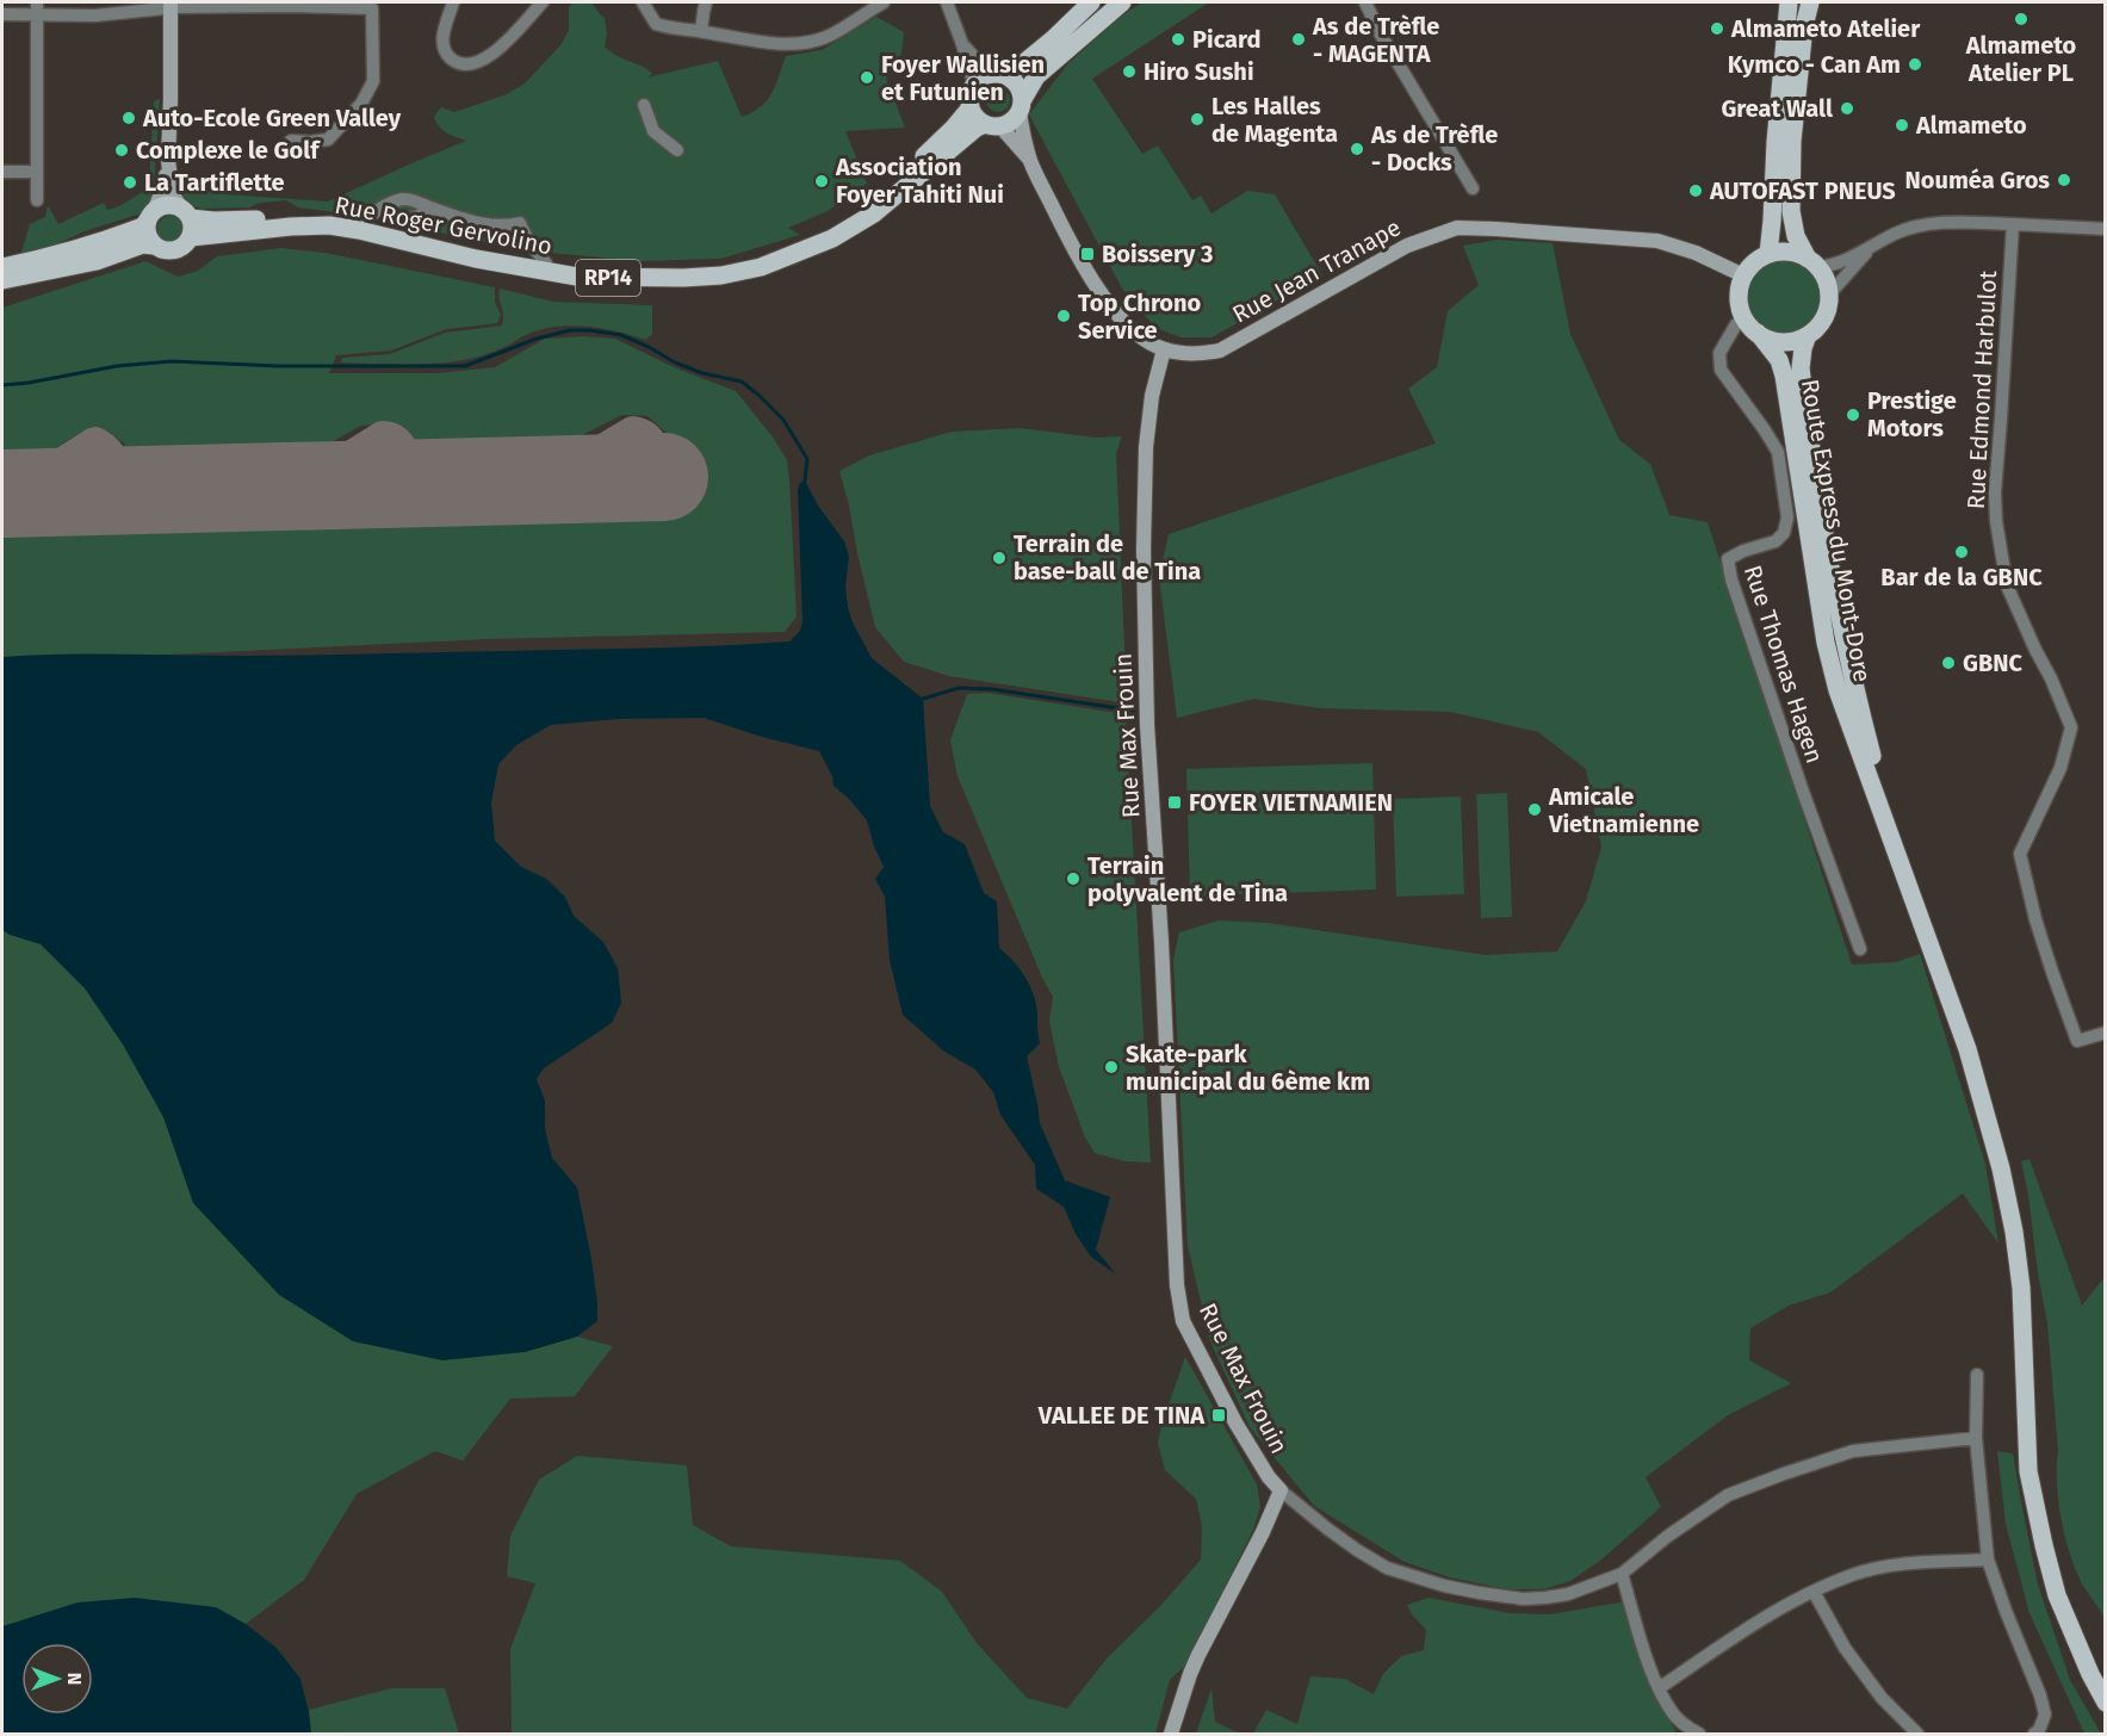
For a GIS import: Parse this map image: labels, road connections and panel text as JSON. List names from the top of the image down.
{
  "streets": {
    "main road": ["Rue Roger Gervolino", "RP14", "Route Express du Mont-Dore"],
    "street": [
      "Rue Jean Tranape",
      "Rue Edmond Harbulot",
      "Rue Thomas Hagen",
      "Rue Max Frouin"
    ]
  },
  "crossings": [
    ["Rue Jean Tranape", "Route Express du Mont-Dore"],
    ["Rue Jean Tranape", "Rue Thomas Hagen"],
    ["Rue Jean Tranape", "Rue Max Frouin"],
    ["Route Express du Mont-Dore", "Rue Thomas Hagen"]
  ],
  "places": {
    "other": [
      "Almameto Atelier PL",
      "Almameto Atelier",
      "Picard",
      "As de Trèfle - MAGENTA",
      "Kymco - Can Am",
      "Hiro Sushi",
      "Foyer Wallisien et Futunien",
      "Great Wall",
      "Auto-Ecole Green Valley",
      "Les Halles de Magenta",
      "Almameto",
      "As de Trèfle - Docks",
      "Complexe le Golf",
      "Nouméa Gros",
      "Association Foyer Tahiti Nui",
      "La Tartiflette",
      "AUTOFAST PNEUS",
      "Top Chrono Service",
      "Prestige Motors",
      "Bar de la GBNC",
      "Terrain de base-ball de Tina",
      "GBNC",
      "Amicale Vietnamienne",
      "Terrain polyvalent de Tina",
      "Skate-park municipal du 6ème km"
    ],
    "transit": ["Boissery 3", "FOYER VIETNAMIEN", "VALLEE DE TINA"]
  },
  "north": "right"
}
